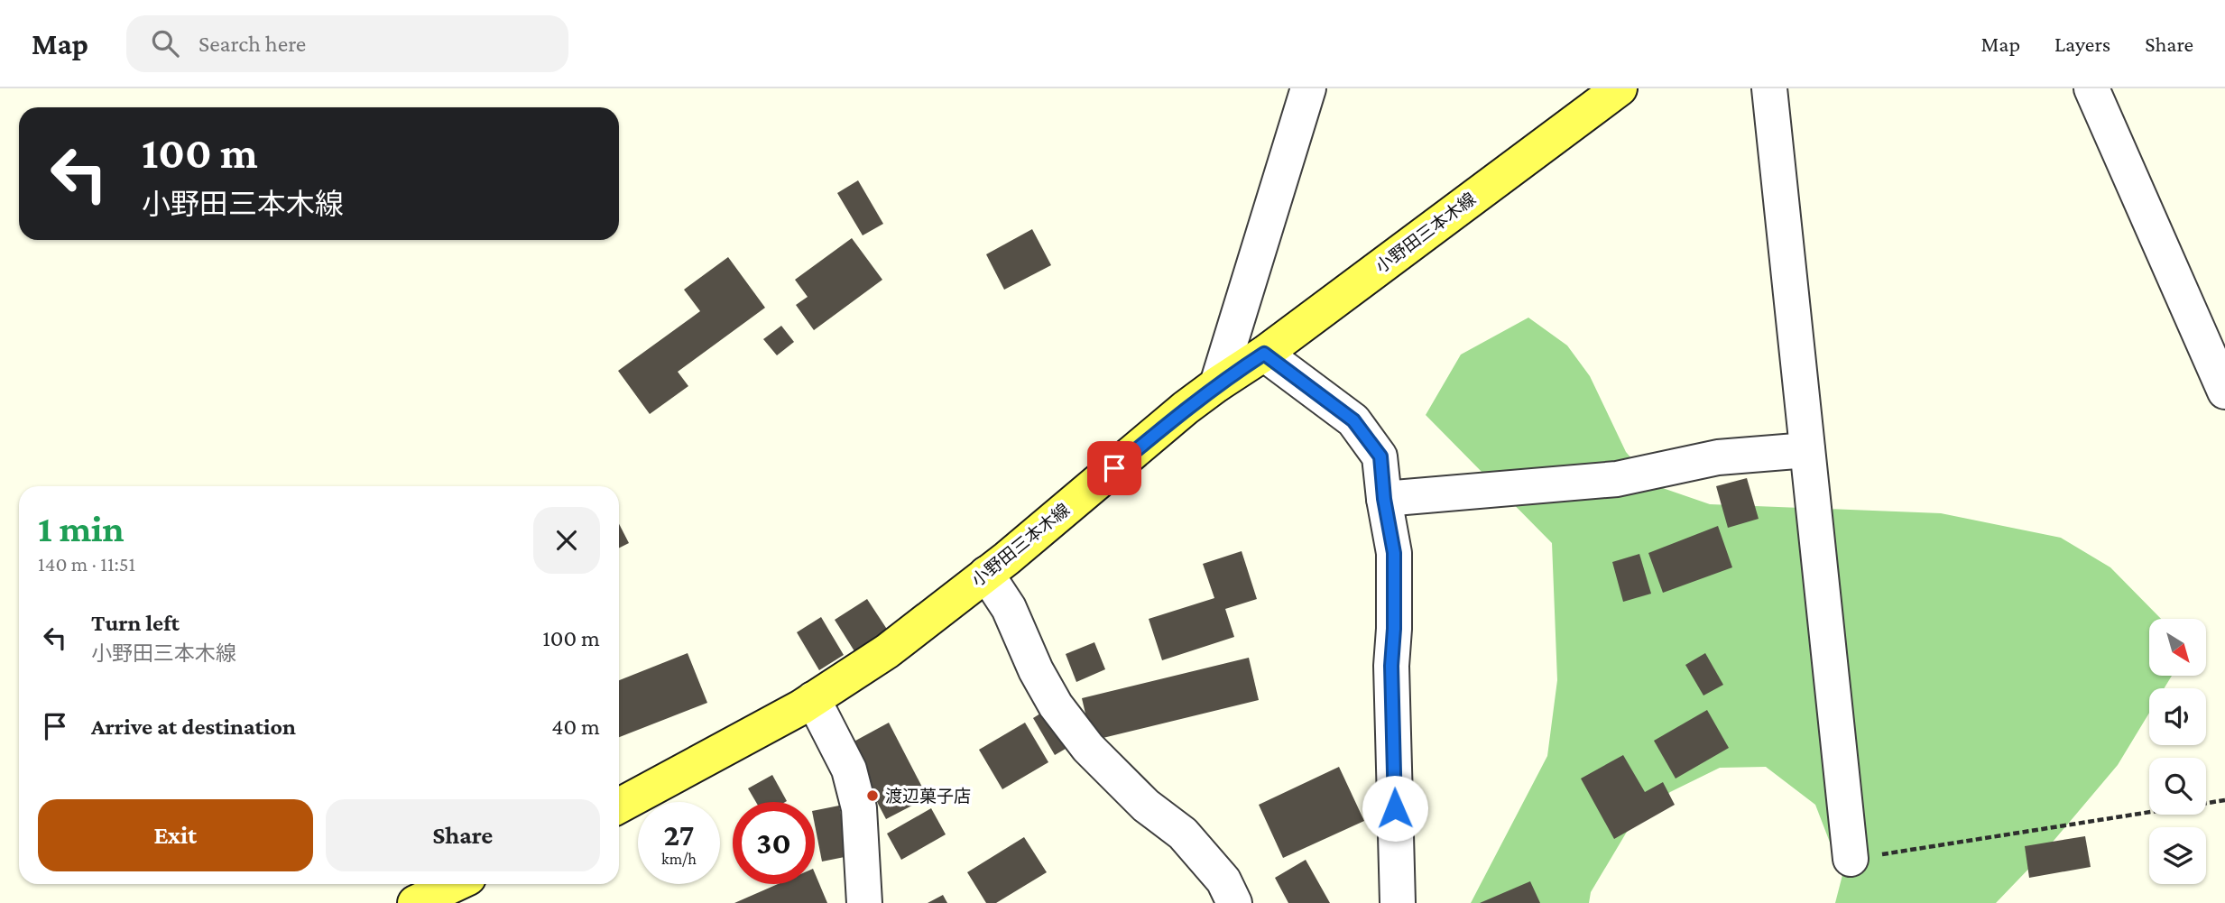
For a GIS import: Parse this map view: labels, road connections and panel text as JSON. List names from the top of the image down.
{
  "streets": {
    "main road": ["小野田三本木線"]
  },
  "places": ["渡辺菓子店"],
  "north": "bottom right",
  "page": {
    "header": "Map",
    "search": "Search here",
    "nav": ["Map", "Layers", "Share"],
    "turn": ["100 m", "小野田三本木線"],
    "heading": ["1 min", "140 m · 11:51"],
    "list": [
      {
        "name": "Turn left",
        "note": "小野田三本木線",
        "value": "100 m"
      },
      {
        "name": "Arrive at destination",
        "value": "40 m"
      }
    ],
    "buttons": ["Exit", "Share"],
    "speed": "27 km/h",
    "limit": "30"
  }
}
